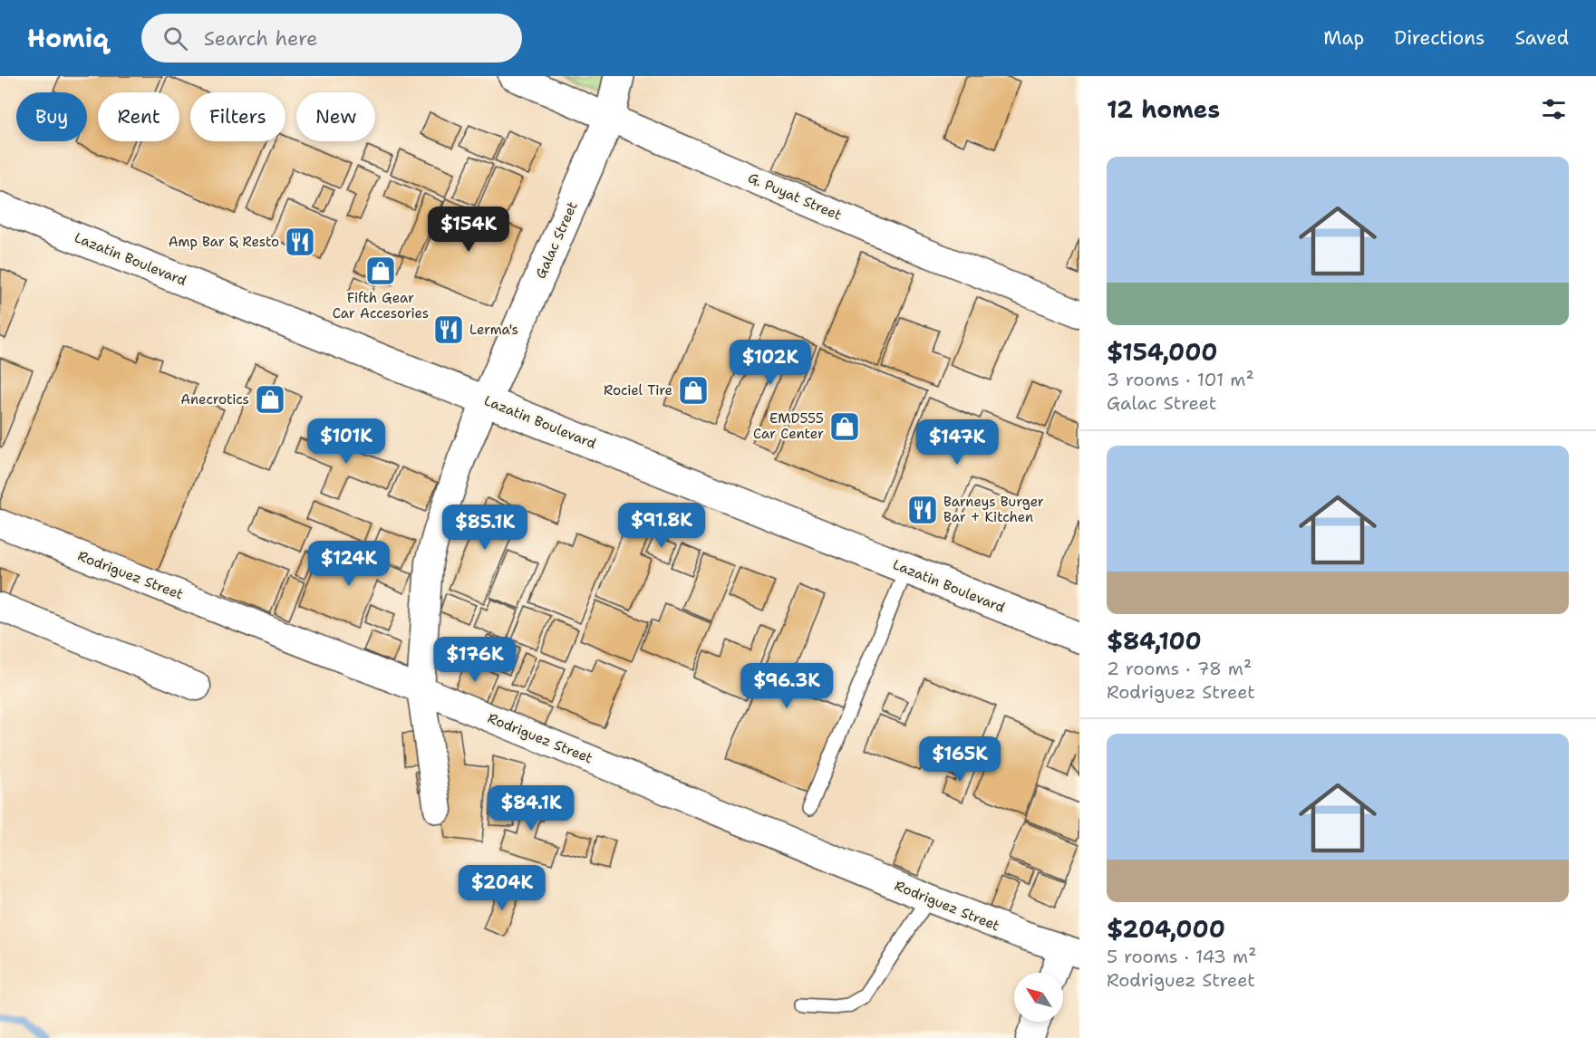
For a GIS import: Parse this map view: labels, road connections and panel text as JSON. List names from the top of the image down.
{
  "streets": {
    "main road": ["Galac Street", "Lazatin Boulevard"],
    "street": ["G. Puyat Street", "Rodriguez Street"]
  },
  "crossings": [
    ["G. Puyat Street", "Galac Street"],
    ["Galac Street", "Lazatin Boulevard"]
  ],
  "places": {
    "restaurant": ["Amp Bar & Resto", "Lerma's", "Barneys Burger Bar + Kitchen"],
    "shop": [
      "Fifth Gear Car Accesories",
      "Rociel Tire",
      "Anecrotics",
      "EMD555 Car Center"
    ]
  },
  "north": "top left",
  "page": {
    "header": "Homiq",
    "search": "Search here",
    "nav": ["Map", "Directions", "Saved"],
    "heading": "12 homes",
    "chip": [
      "Buy",
      "Rent",
      "Filters",
      "New"
    ],
    "list": [
      {
        "name": "$154,000",
        "note": "3 rooms · 101 m² · Galac Street"
      },
      {
        "name": "$84,100",
        "note": "2 rooms · 78 m² · Rodriguez Street"
      },
      {
        "name": "$204,000",
        "note": "5 rooms · 143 m² · Rodriguez Street"
      }
    ],
    "price": [
      "$154K",
      "$102K",
      "$101K",
      "$147K",
      "$91.8K",
      "$85.1K",
      "$124K",
      "$176K",
      "$96.3K",
      "$165K",
      "$84.1K",
      "$204K"
    ]
  }
}
